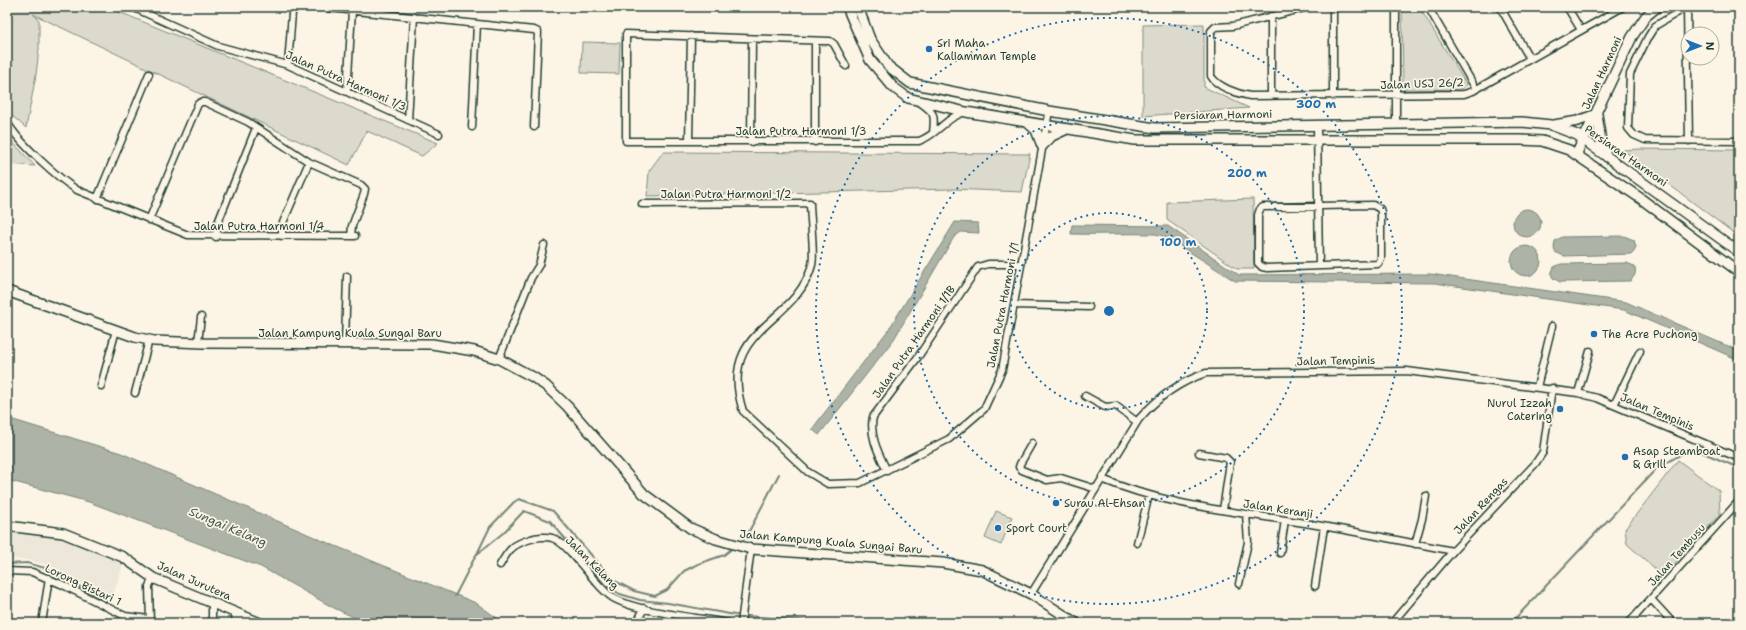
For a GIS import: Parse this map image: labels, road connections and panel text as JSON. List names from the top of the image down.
{
  "streets": {
    "main road": [
      "Jalan Harmoni",
      "Persiaran Harmoni",
      "Jalan Kampung Kuala Sungai Baru",
      "Jalan Jurutera"
    ],
    "street": [
      "Jalan Putra Harmoni 1/3",
      "Jalan USJ 26/2",
      "Jalan Putra Harmoni 1/2",
      "Jalan Putra Harmoni 1/4",
      "Jalan Putra Harmoni 1/1",
      "Jalan Putra Harmoni 1/1B",
      "Jalan Tempinis",
      "Jalan Rengas",
      "Jalan Keranji",
      "Jalan Tembusu",
      "Jalan Kelang",
      "Lorong Bistari 1"
    ]
  },
  "crossings": [
    ["Jalan Harmoni", "Persiaran Harmoni"],
    ["Persiaran Harmoni", "Jalan Putra Harmoni 1/1"],
    ["Jalan Putra Harmoni 1/2", "Jalan Putra Harmoni 1/1"],
    ["Jalan Putra Harmoni 1/1", "Jalan Putra Harmoni 1/1B"],
    ["Jalan Kampung Kuala Sungai Baru", "Jalan Tempinis"],
    ["Jalan Tempinis", "Jalan Rengas"],
    ["Jalan Tempinis", "Jalan Keranji"],
    ["Jalan Rengas", "Jalan Keranji"]
  ],
  "water": ["Sungai Kelang"],
  "places": [
    "Sri Maha Kaliamman Temple",
    "The Acre Puchong",
    "Nurul Izzah Catering",
    "Asap Steamboat & Grill",
    "Surau Al-Ehsan",
    "Sport Court"
  ],
  "north": "right",
  "rings": ["300 m", "200 m", "100 m"]
}
